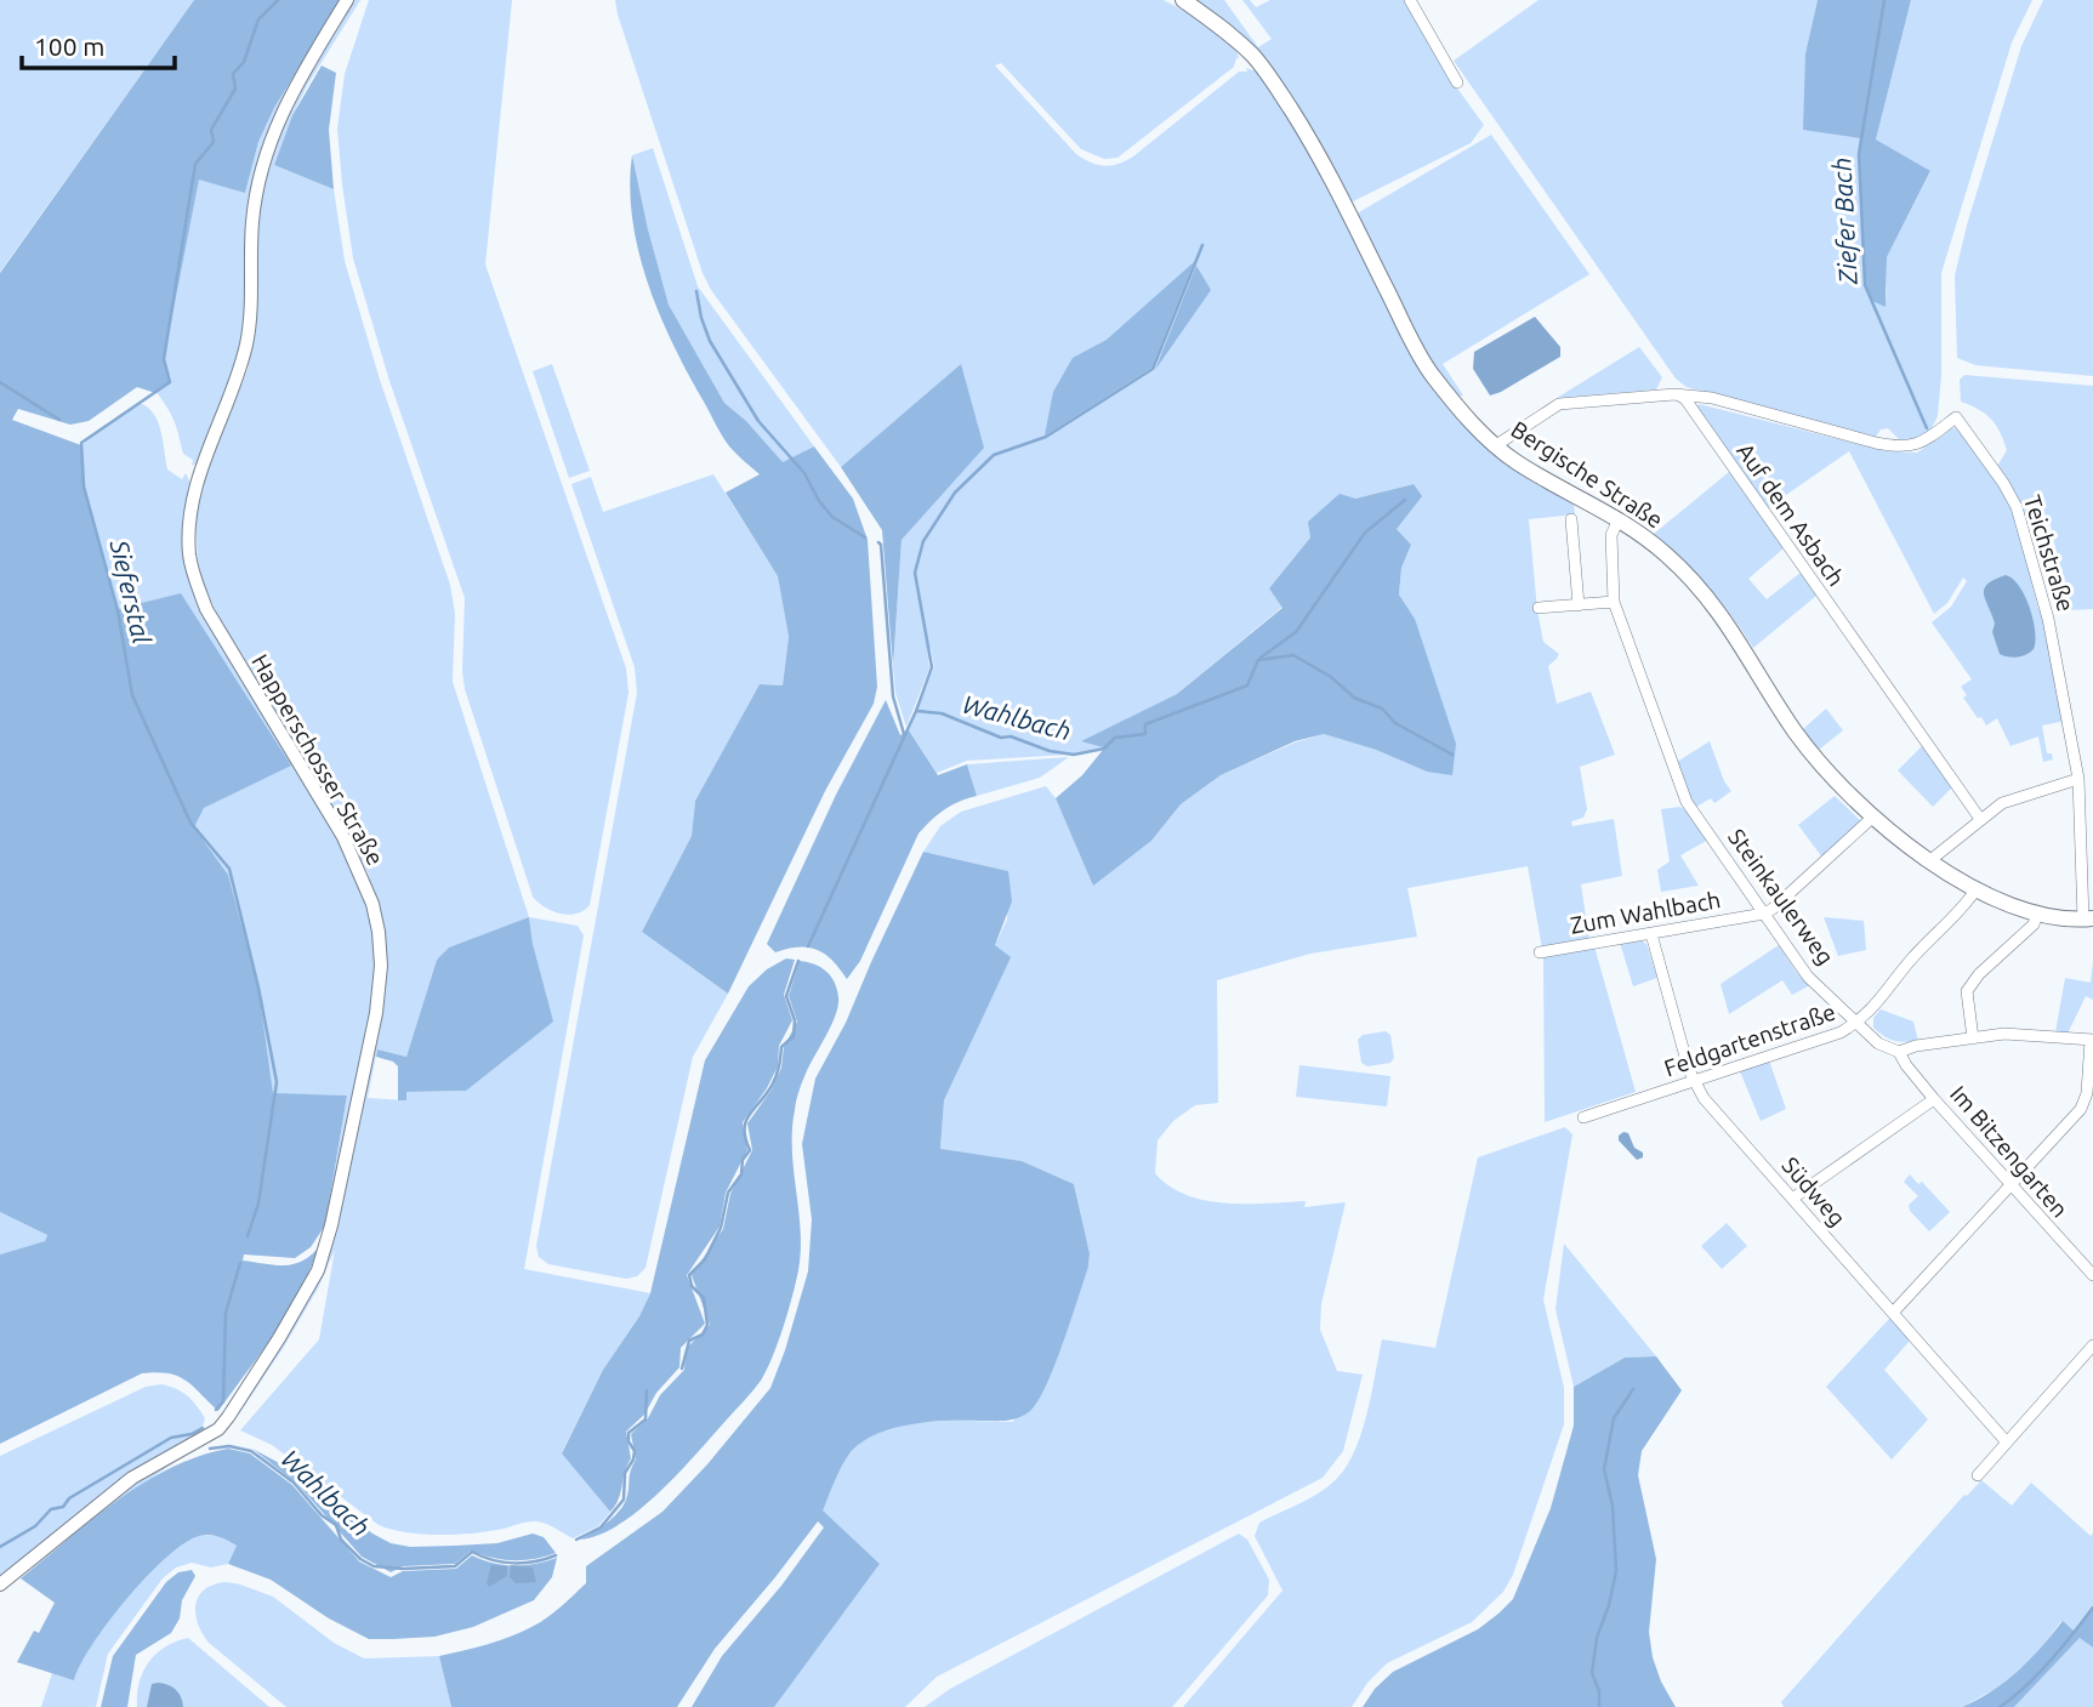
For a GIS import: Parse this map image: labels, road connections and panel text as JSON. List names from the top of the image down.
{
  "streets": {
    "main road": ["Bergische Straße"],
    "street": [
      "Auf dem Asbach",
      "Teichstraße",
      "Happerschosser Straße",
      "Steinkaulerweg",
      "Zum Wahlbach",
      "Feldgartenstraße",
      "Im Bitzengarten",
      "Südweg"
    ]
  },
  "crossings": [
    ["Bergische Straße", "Teichstraße"],
    ["Bergische Straße", "Steinkaulerweg"],
    ["Bergische Straße", "Zum Wahlbach"],
    ["Bergische Straße", "Feldgartenstraße"],
    ["Auf dem Asbach", "Teichstraße"],
    ["Steinkaulerweg", "Zum Wahlbach"],
    ["Steinkaulerweg", "Feldgartenstraße"],
    ["Steinkaulerweg", "Im Bitzengarten"],
    ["Zum Wahlbach", "Südweg"],
    ["Feldgartenstraße", "Südweg"]
  ],
  "water": ["Ziefer Bach", "Sieferstal", "Wahlbach"],
  "scale_bar": "100 m"
}
